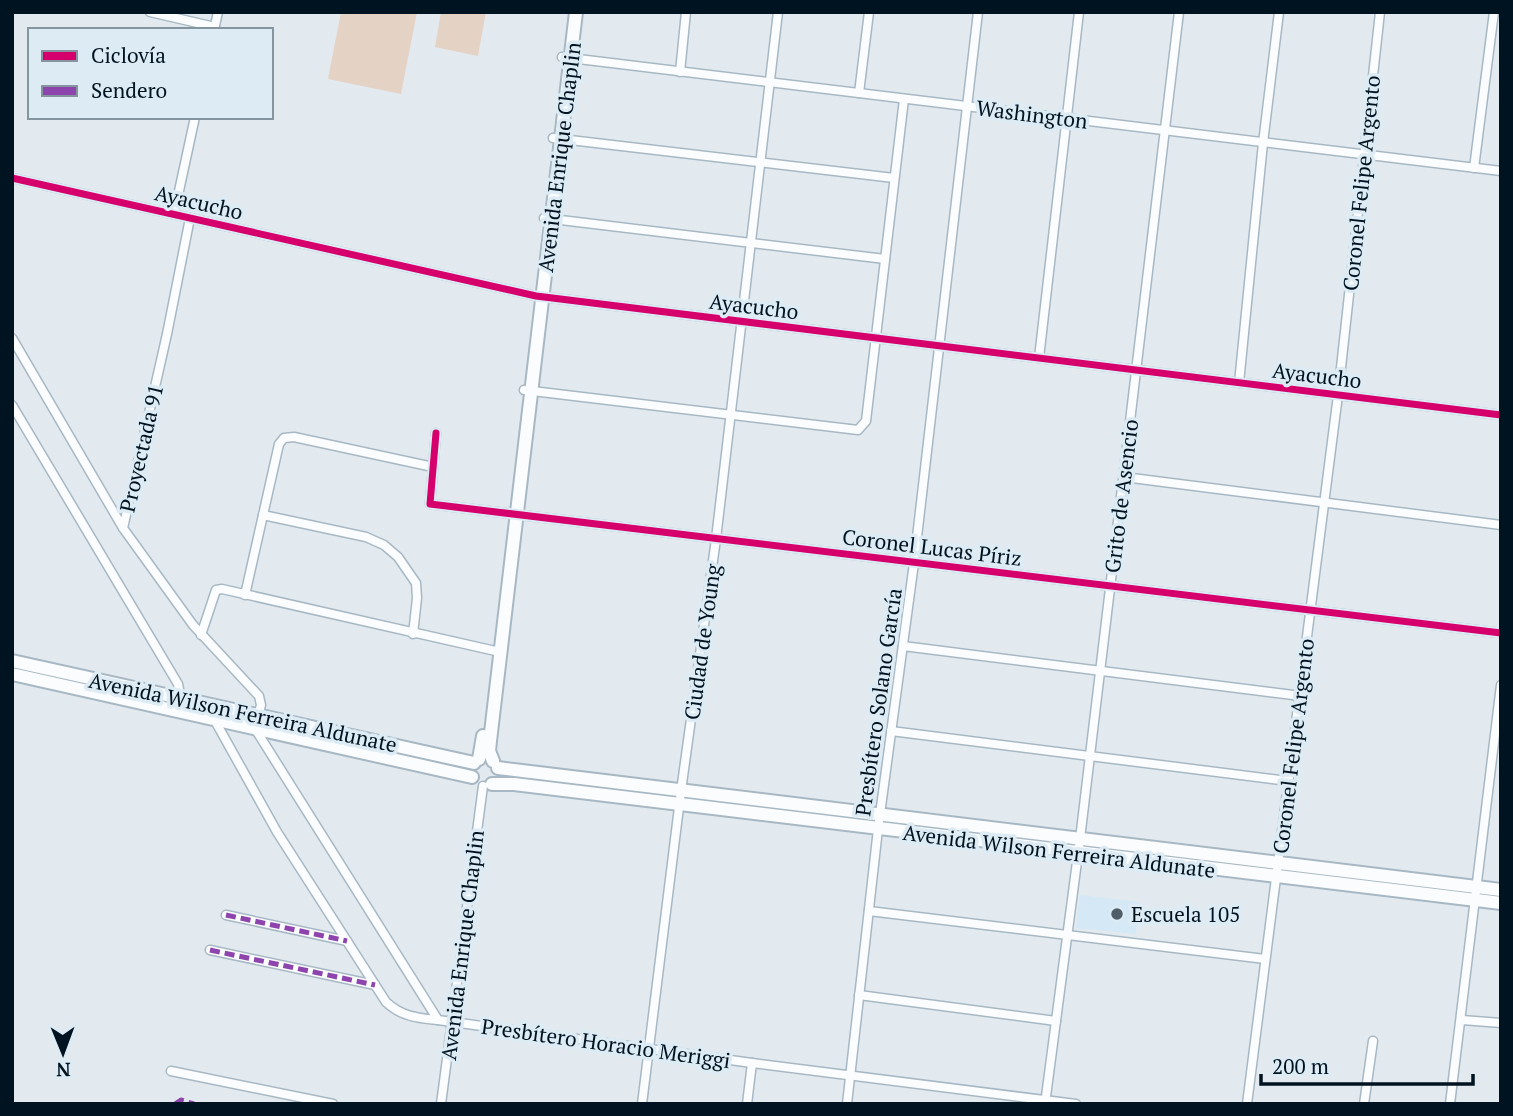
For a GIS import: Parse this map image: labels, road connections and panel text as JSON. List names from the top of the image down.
{
  "streets": {
    "street": [
      "Washington",
      "Avenida Enrique Chaplin",
      "Coronel Felipe Argento",
      "Ayacucho",
      "Proyectada 91",
      "Grito de Asencio",
      "Coronel Lucas Píriz",
      "Ciudad de Young",
      "Presbítero Solano García",
      "Avenida Wilson Ferreira Aldunate",
      "Presbítero Horacio Meriggi"
    ]
  },
  "crossings": [
    ["Washington", "Avenida Enrique Chaplin"],
    ["Washington", "Coronel Felipe Argento"],
    ["Washington", "Grito de Asencio"],
    ["Washington", "Ciudad de Young"],
    ["Washington", "Presbítero Solano García"],
    ["Avenida Enrique Chaplin", "Ayacucho"],
    ["Avenida Enrique Chaplin", "Coronel Lucas Píriz"],
    ["Avenida Enrique Chaplin", "Avenida Wilson Ferreira Aldunate"],
    ["Avenida Enrique Chaplin", "Presbítero Horacio Meriggi"],
    ["Coronel Felipe Argento", "Ayacucho"],
    ["Coronel Felipe Argento", "Coronel Lucas Píriz"],
    ["Coronel Felipe Argento", "Avenida Wilson Ferreira Aldunate"],
    ["Ayacucho", "Proyectada 91"],
    ["Ayacucho", "Grito de Asencio"],
    ["Ayacucho", "Ciudad de Young"],
    ["Ayacucho", "Presbítero Solano García"],
    ["Proyectada 91", "Avenida Wilson Ferreira Aldunate"],
    ["Grito de Asencio", "Coronel Lucas Píriz"],
    ["Grito de Asencio", "Avenida Wilson Ferreira Aldunate"],
    ["Grito de Asencio", "Presbítero Horacio Meriggi"],
    ["Coronel Lucas Píriz", "Ciudad de Young"],
    ["Coronel Lucas Píriz", "Presbítero Solano García"],
    ["Ciudad de Young", "Avenida Wilson Ferreira Aldunate"],
    ["Ciudad de Young", "Presbítero Horacio Meriggi"],
    ["Presbítero Solano García", "Avenida Wilson Ferreira Aldunate"],
    ["Presbítero Solano García", "Presbítero Horacio Meriggi"],
    ["Avenida Wilson Ferreira Aldunate", "Presbítero Horacio Meriggi"]
  ],
  "places": ["Escuela 105"],
  "legend": ["Ciclovía", "Sendero"],
  "scale_bar": "200 m",
  "north": "bottom"
}
